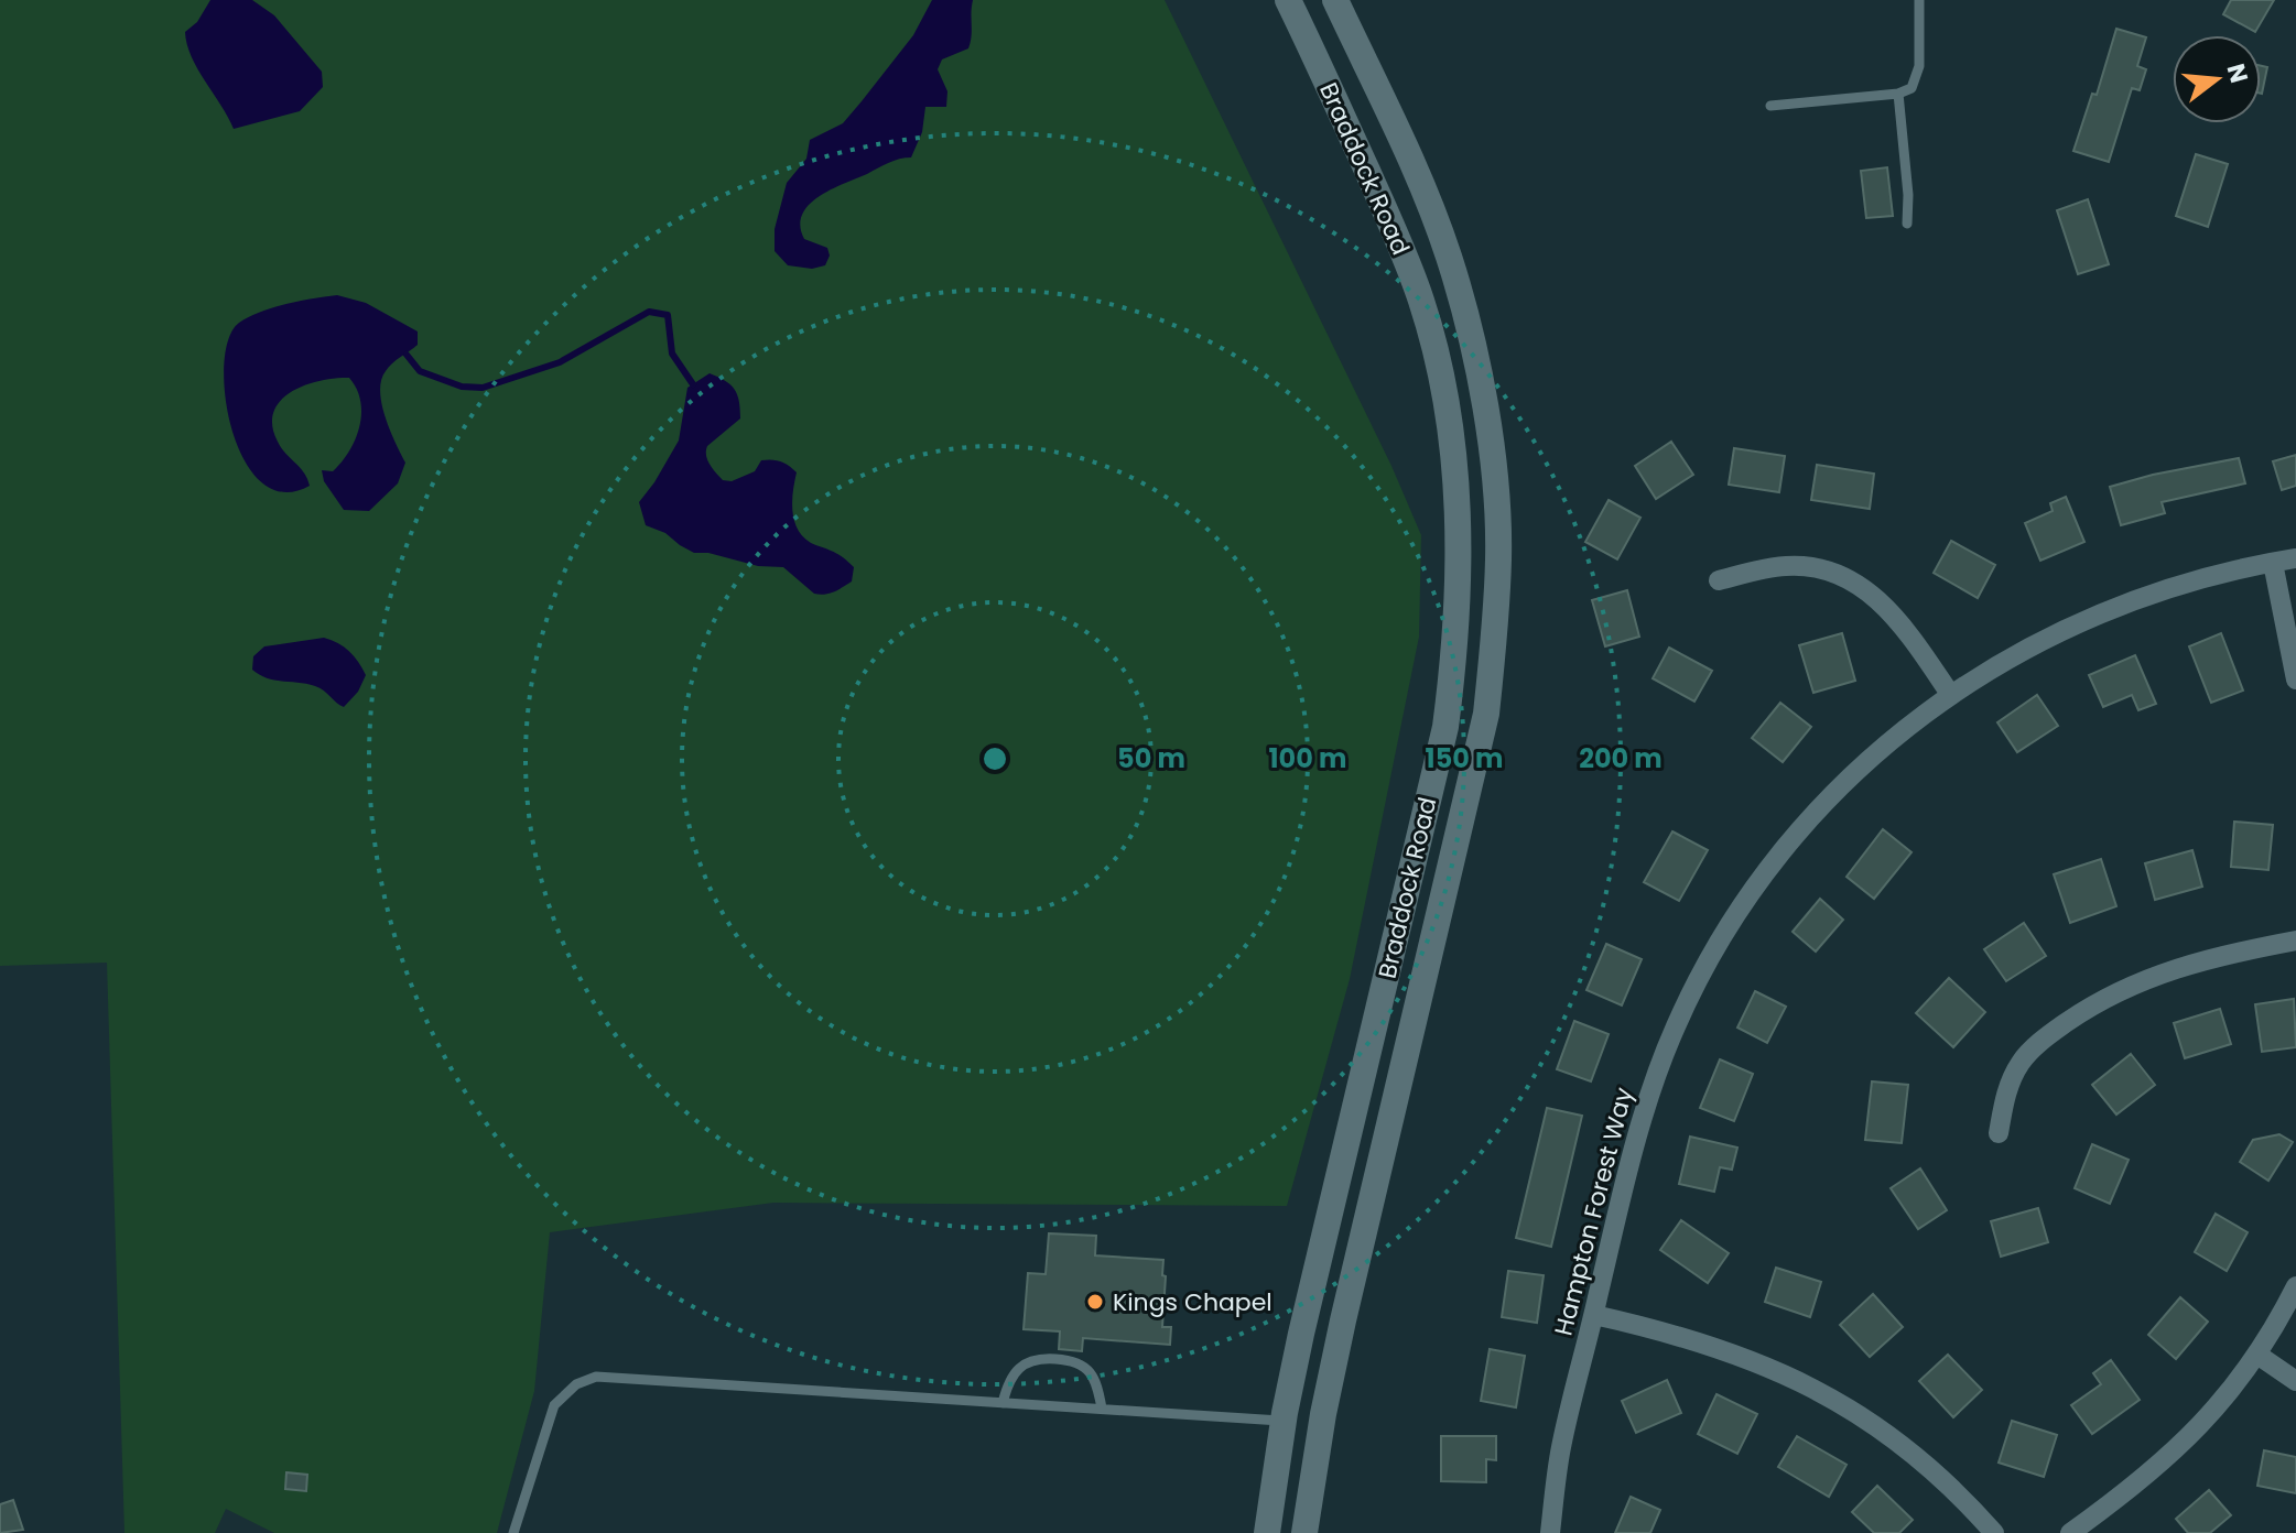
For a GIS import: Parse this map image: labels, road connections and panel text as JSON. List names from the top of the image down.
{
  "streets": {
    "main road": ["Braddock Road"],
    "street": ["Hampton Forest Way"]
  },
  "places": ["Kings Chapel"],
  "north": "right",
  "rings": [
    "50 m",
    "100 m",
    "150 m",
    "200 m"
  ]
}
